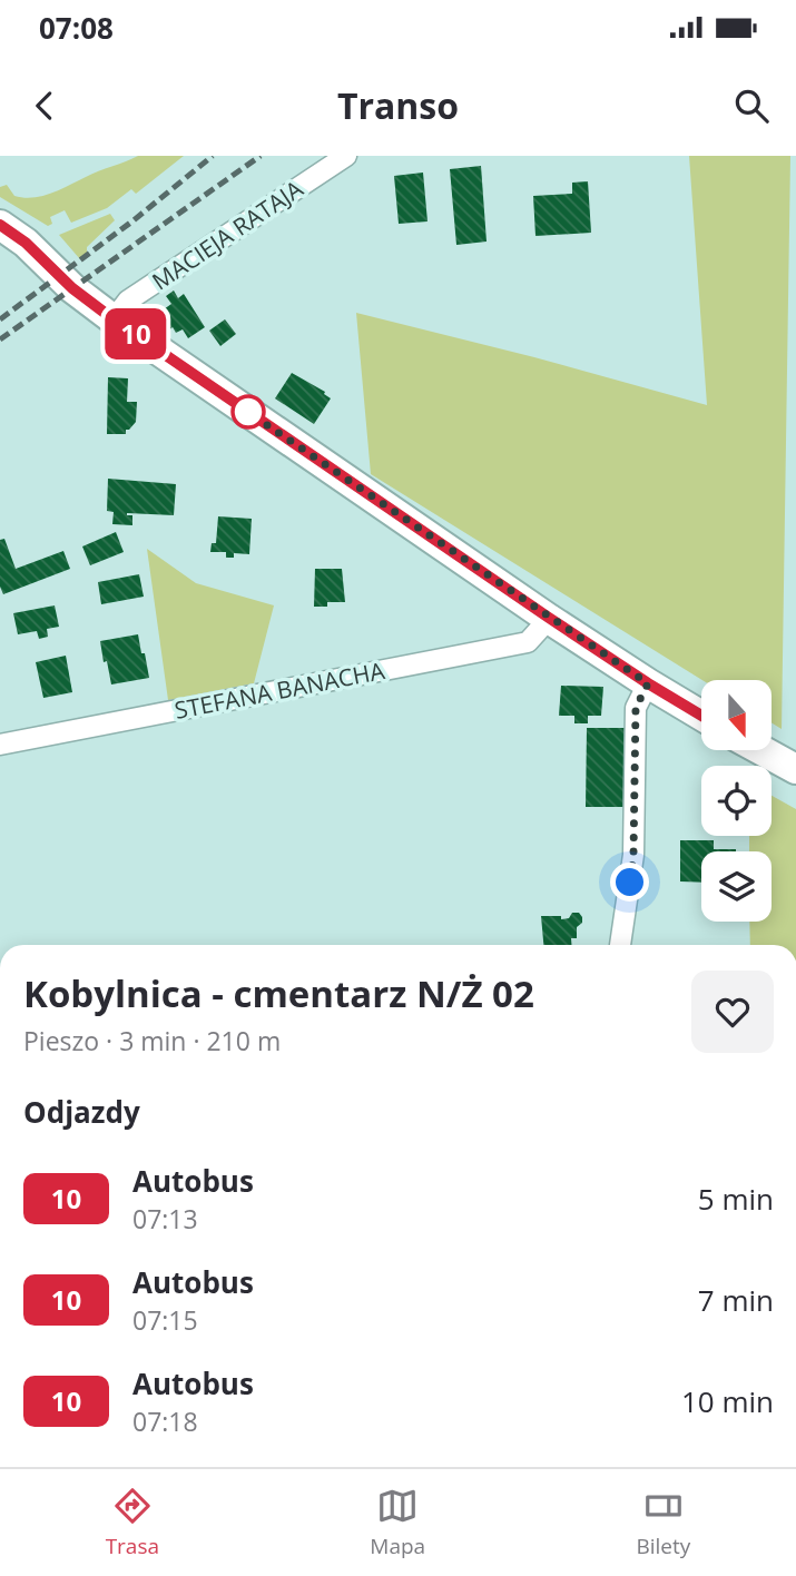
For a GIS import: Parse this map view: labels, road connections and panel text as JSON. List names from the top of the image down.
{
  "streets": {
    "street": ["MACIEJA RATAJA", "STEFANA BANACHA"]
  },
  "lines": ["bus line 10"],
  "north": "bottom",
  "page": {
    "status": "07:08",
    "header": "Transo",
    "on_map": "10",
    "heading": [
      ["Kobylnica - cmentarz N/Ż 02", "Pieszo · 3 min · 210 m"],
      "Odjazdy"
    ],
    "list": [
      {
        "mark": "10",
        "name": "Autobus",
        "note": "07:13",
        "value": "5 min"
      },
      {
        "mark": "10",
        "name": "Autobus",
        "note": "07:15",
        "value": "7 min"
      },
      {
        "mark": "10",
        "name": "Autobus",
        "note": "07:18",
        "value": "10 min"
      }
    ],
    "tabs": ["Trasa", "Mapa", "Bilety"]
  }
}
